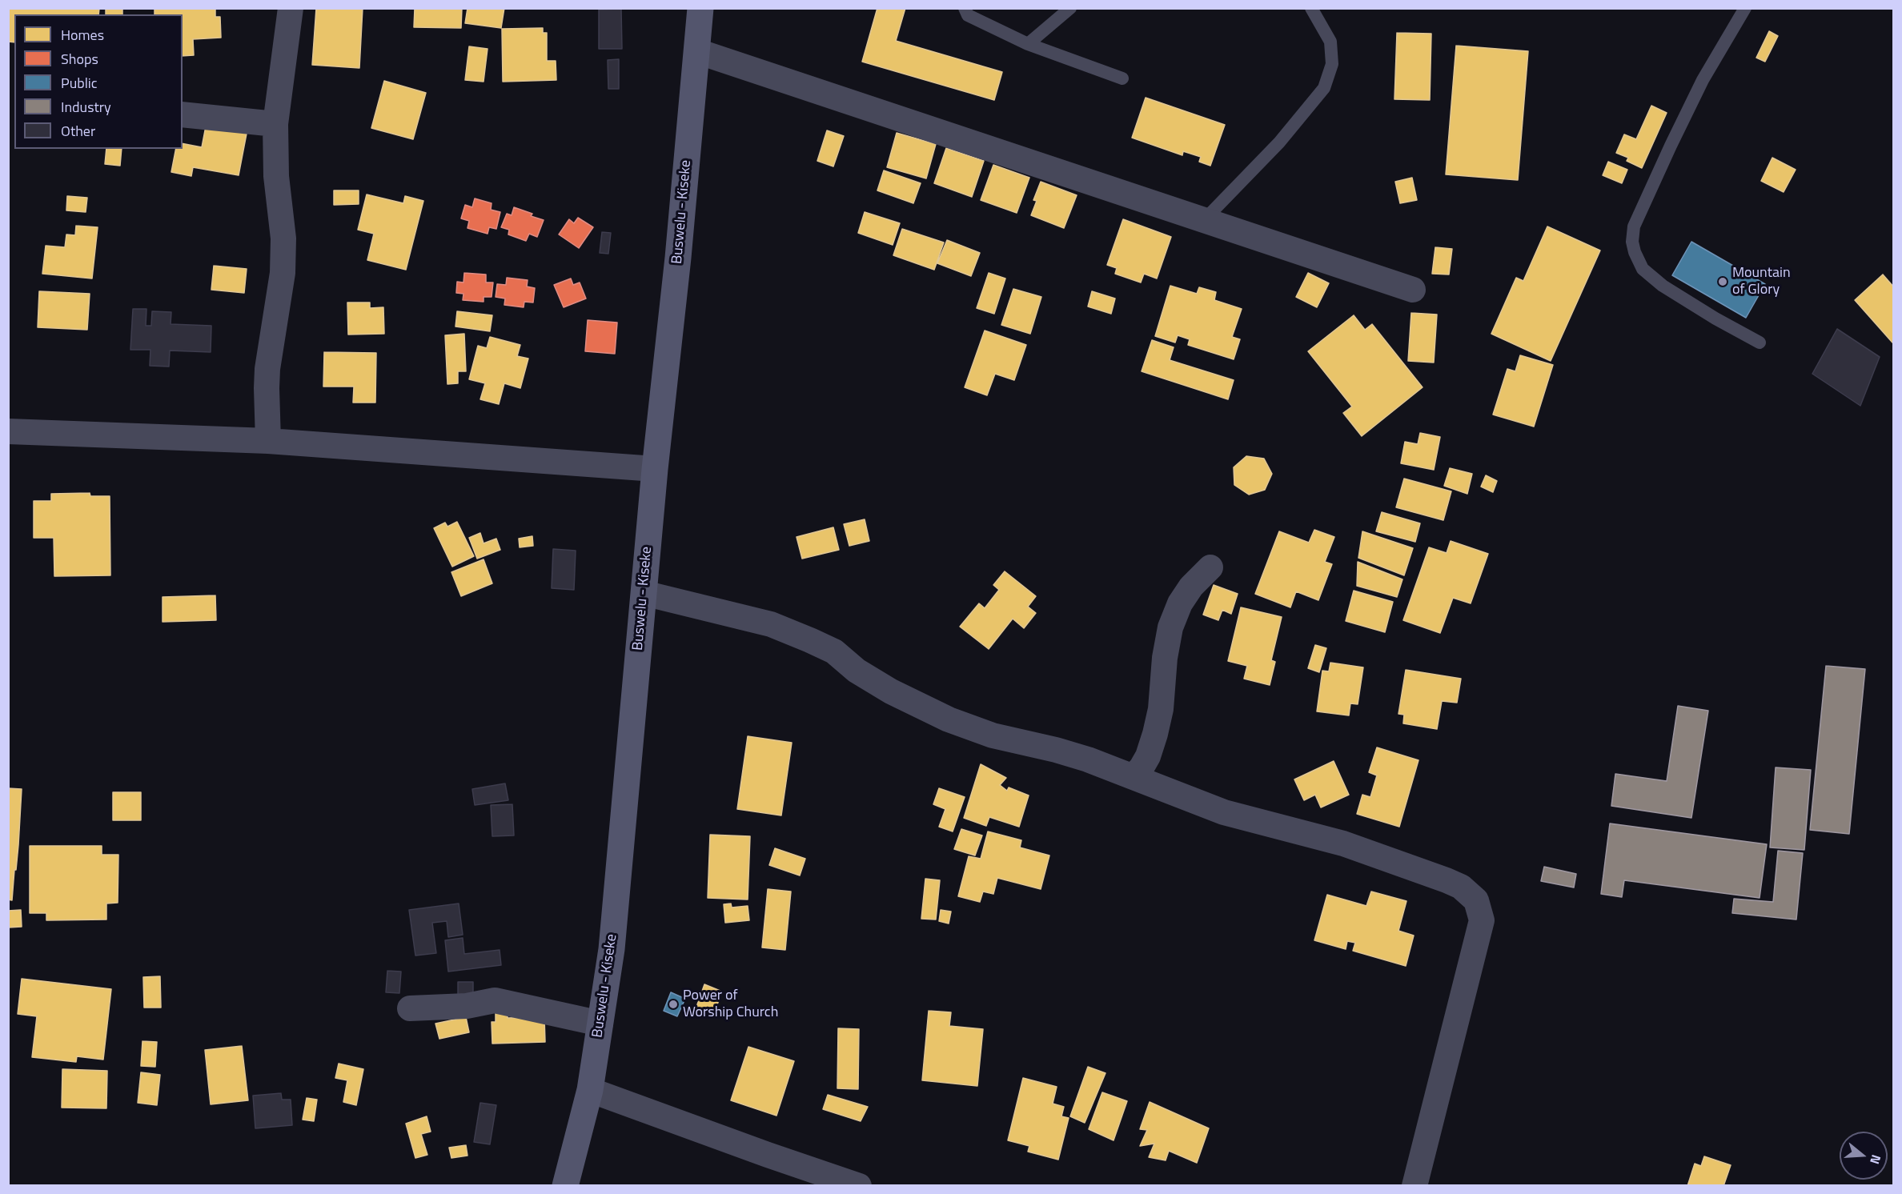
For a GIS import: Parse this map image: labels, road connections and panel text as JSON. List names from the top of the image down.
{
  "streets": {
    "main road": ["Buswelu - Kiseke"]
  },
  "places": ["Mountain of Glory", "Power of Worship Church"],
  "legend": [
    "Homes",
    "Shops",
    "Public",
    "Industry",
    "Other"
  ],
  "north": "right"
}
